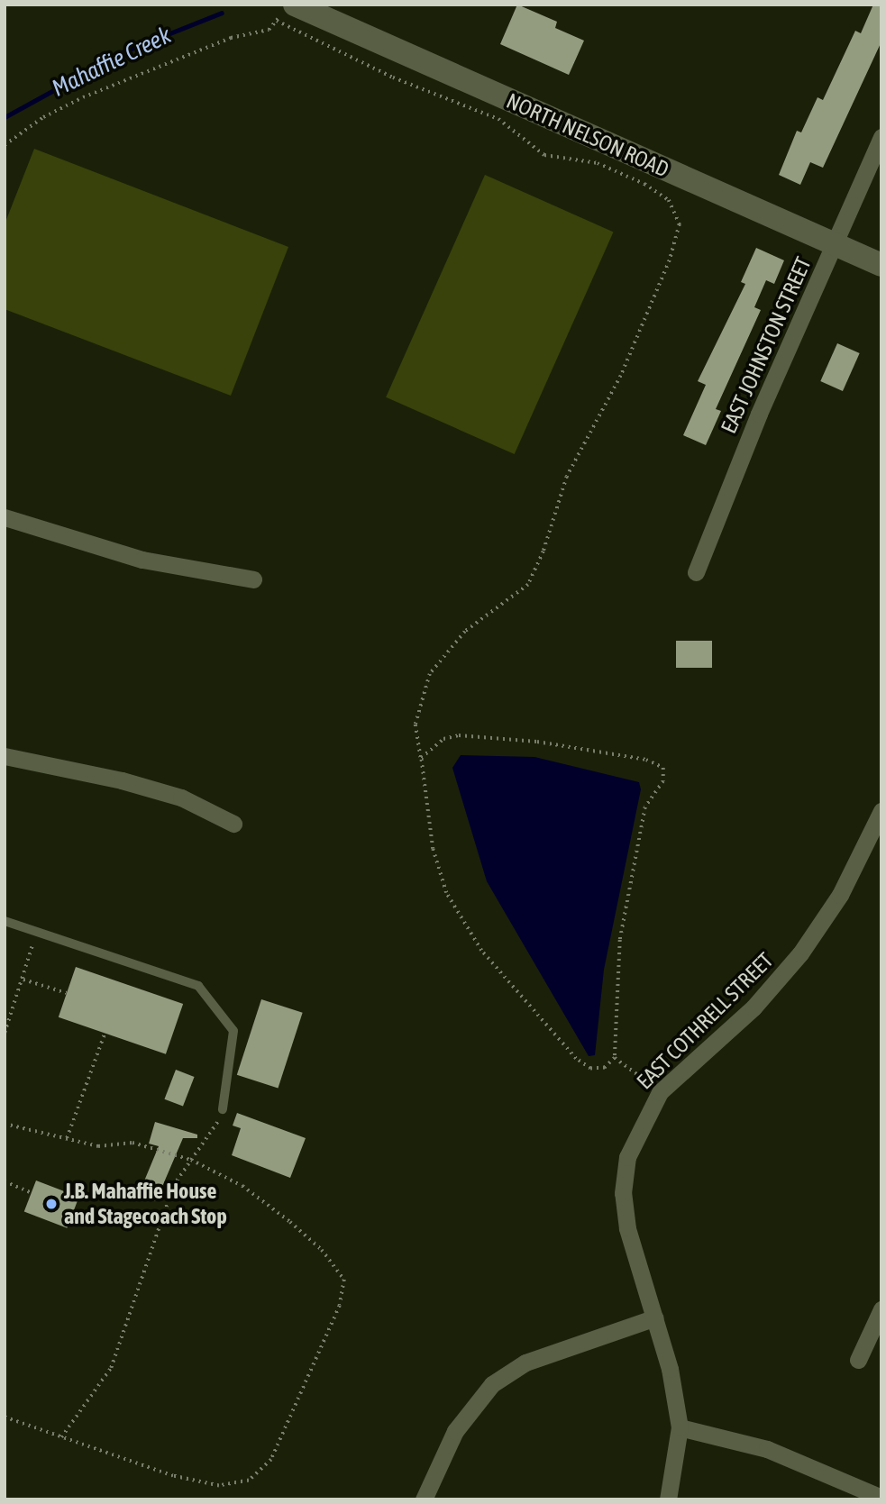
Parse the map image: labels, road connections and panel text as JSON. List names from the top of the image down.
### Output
{
  "streets": {
    "street": ["NORTH NELSON ROAD", "EAST JOHNSTON STREET", "EAST COTHRELL STREET"]
  },
  "crossings": [
    ["NORTH NELSON ROAD", "EAST JOHNSTON STREET"]
  ],
  "water": ["Mahaffie Creek"],
  "places": ["J.B. Mahaffie House and Stagecoach Stop"]
}
